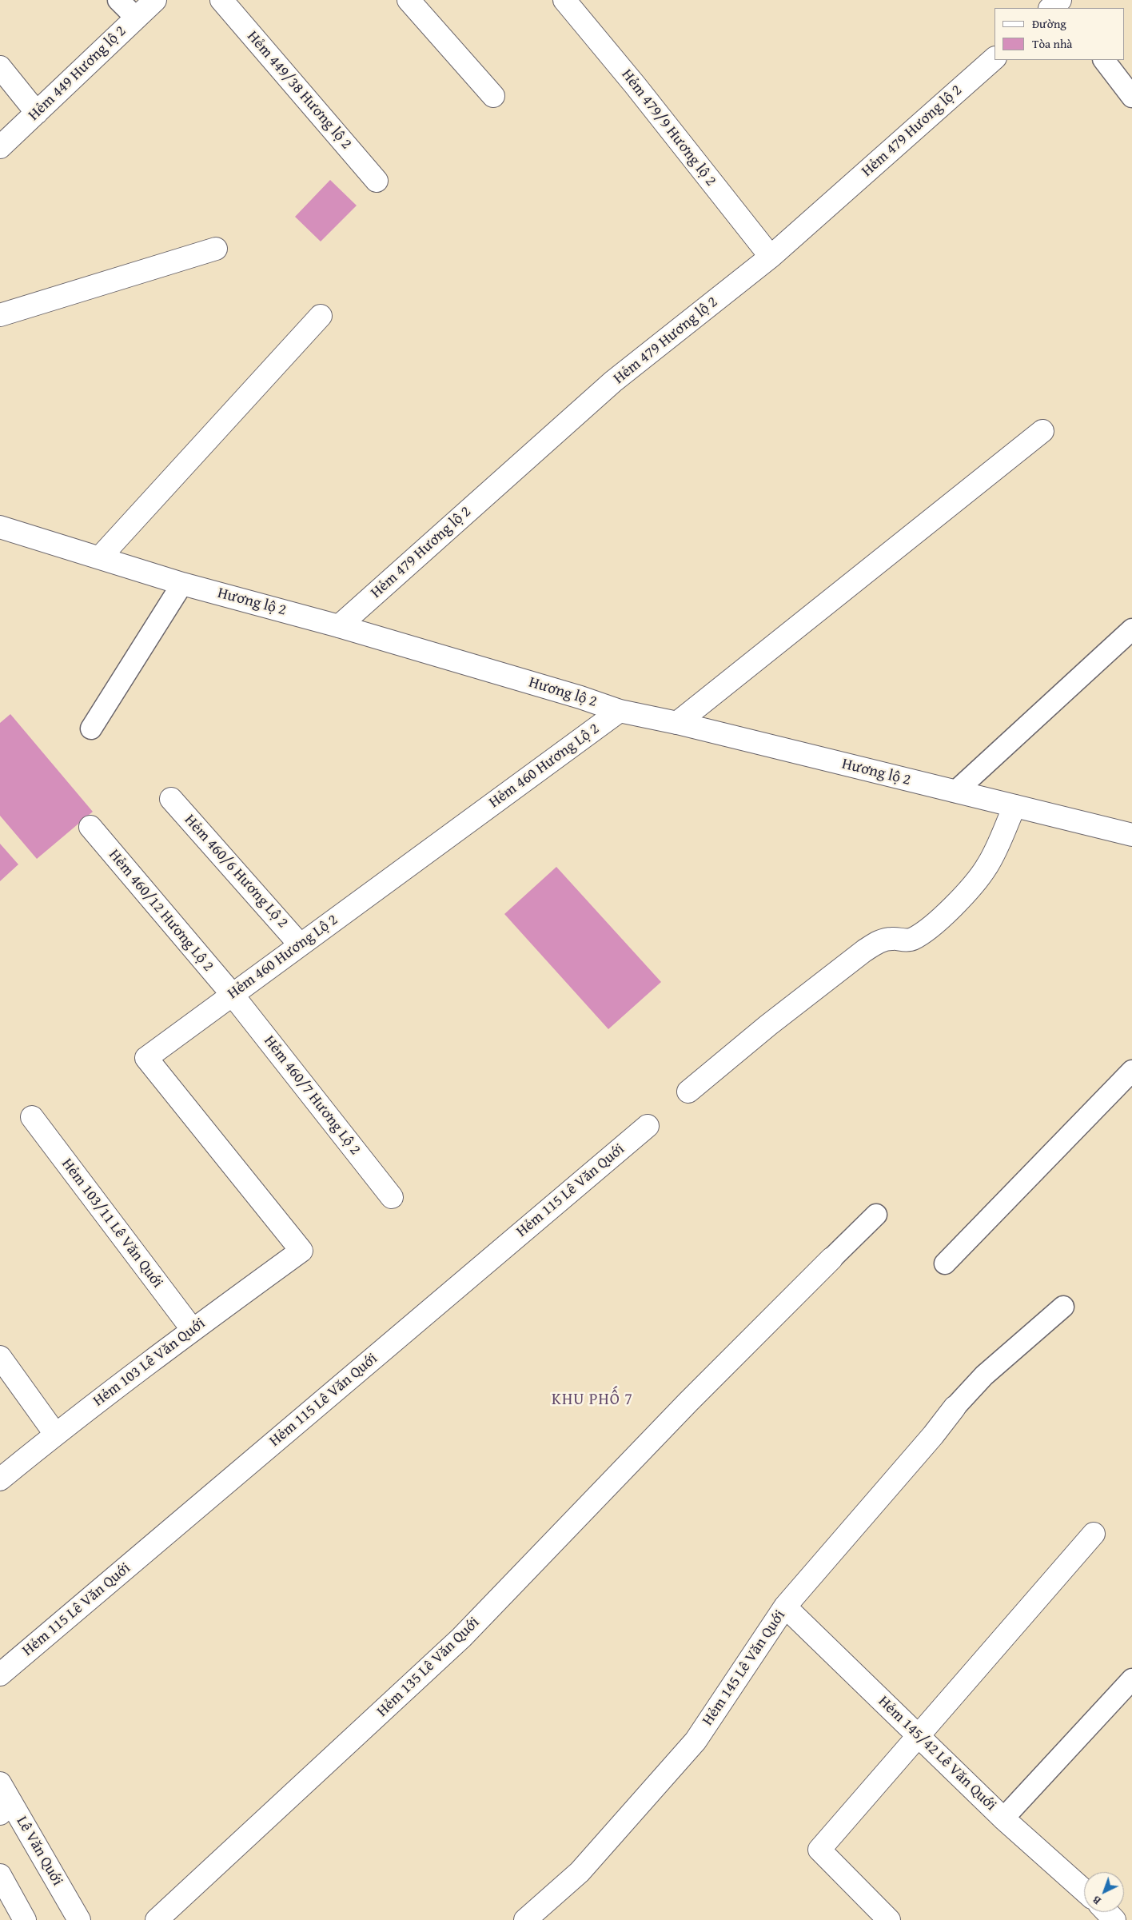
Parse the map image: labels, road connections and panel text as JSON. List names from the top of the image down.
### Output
{
  "streets": {
    "street": [
      "Hẻm 449 Hương lộ 2",
      "Hẻm 449/38 Hương lộ 2",
      "Hẻm 479/9 Hương lộ 2",
      "Hẻm 479 Hương lộ 2",
      "Hương lộ 2",
      "Hẻm 460 Hương Lộ 2",
      "Hẻm 460/6 Hương Lộ 2",
      "Hẻm 460/12 Hương Lộ 2",
      "Hẻm 460/7 Hương Lộ 2",
      "Hẻm 115 Lê Văn Quới",
      "Hẻm 103/11 Lê Văn Quới",
      "Hẻm 103 Lê Văn Quới",
      "Hẻm 135 Lê Văn Quới",
      "Hẻm 145 Lê Văn Quới",
      "Hẻm 145/42 Lê Văn Quới",
      "Lê Văn Quới"
    ]
  },
  "crossings": [
    ["Hẻm 479/9 Hương lộ 2", "Hẻm 479 Hương lộ 2"],
    ["Hẻm 479 Hương lộ 2", "Hương lộ 2"],
    ["Hương lộ 2", "Hẻm 460 Hương Lộ 2"],
    ["Hẻm 460 Hương Lộ 2", "Hẻm 460/6 Hương Lộ 2"],
    ["Hẻm 460 Hương Lộ 2", "Hẻm 460/12 Hương Lộ 2"],
    ["Hẻm 460 Hương Lộ 2", "Hẻm 460/7 Hương Lộ 2"],
    ["Hẻm 460 Hương Lộ 2", "Hẻm 103 Lê Văn Quới"],
    ["Hẻm 460/12 Hương Lộ 2", "Hẻm 460/7 Hương Lộ 2"],
    ["Hẻm 103/11 Lê Văn Quới", "Hẻm 103 Lê Văn Quới"],
    ["Hẻm 145 Lê Văn Quới", "Hẻm 145/42 Lê Văn Quới"]
  ],
  "districts": ["KHU PHỐ 7"],
  "legend": ["Đường", "Tòa nhà"],
  "north": "bottom left"
}
